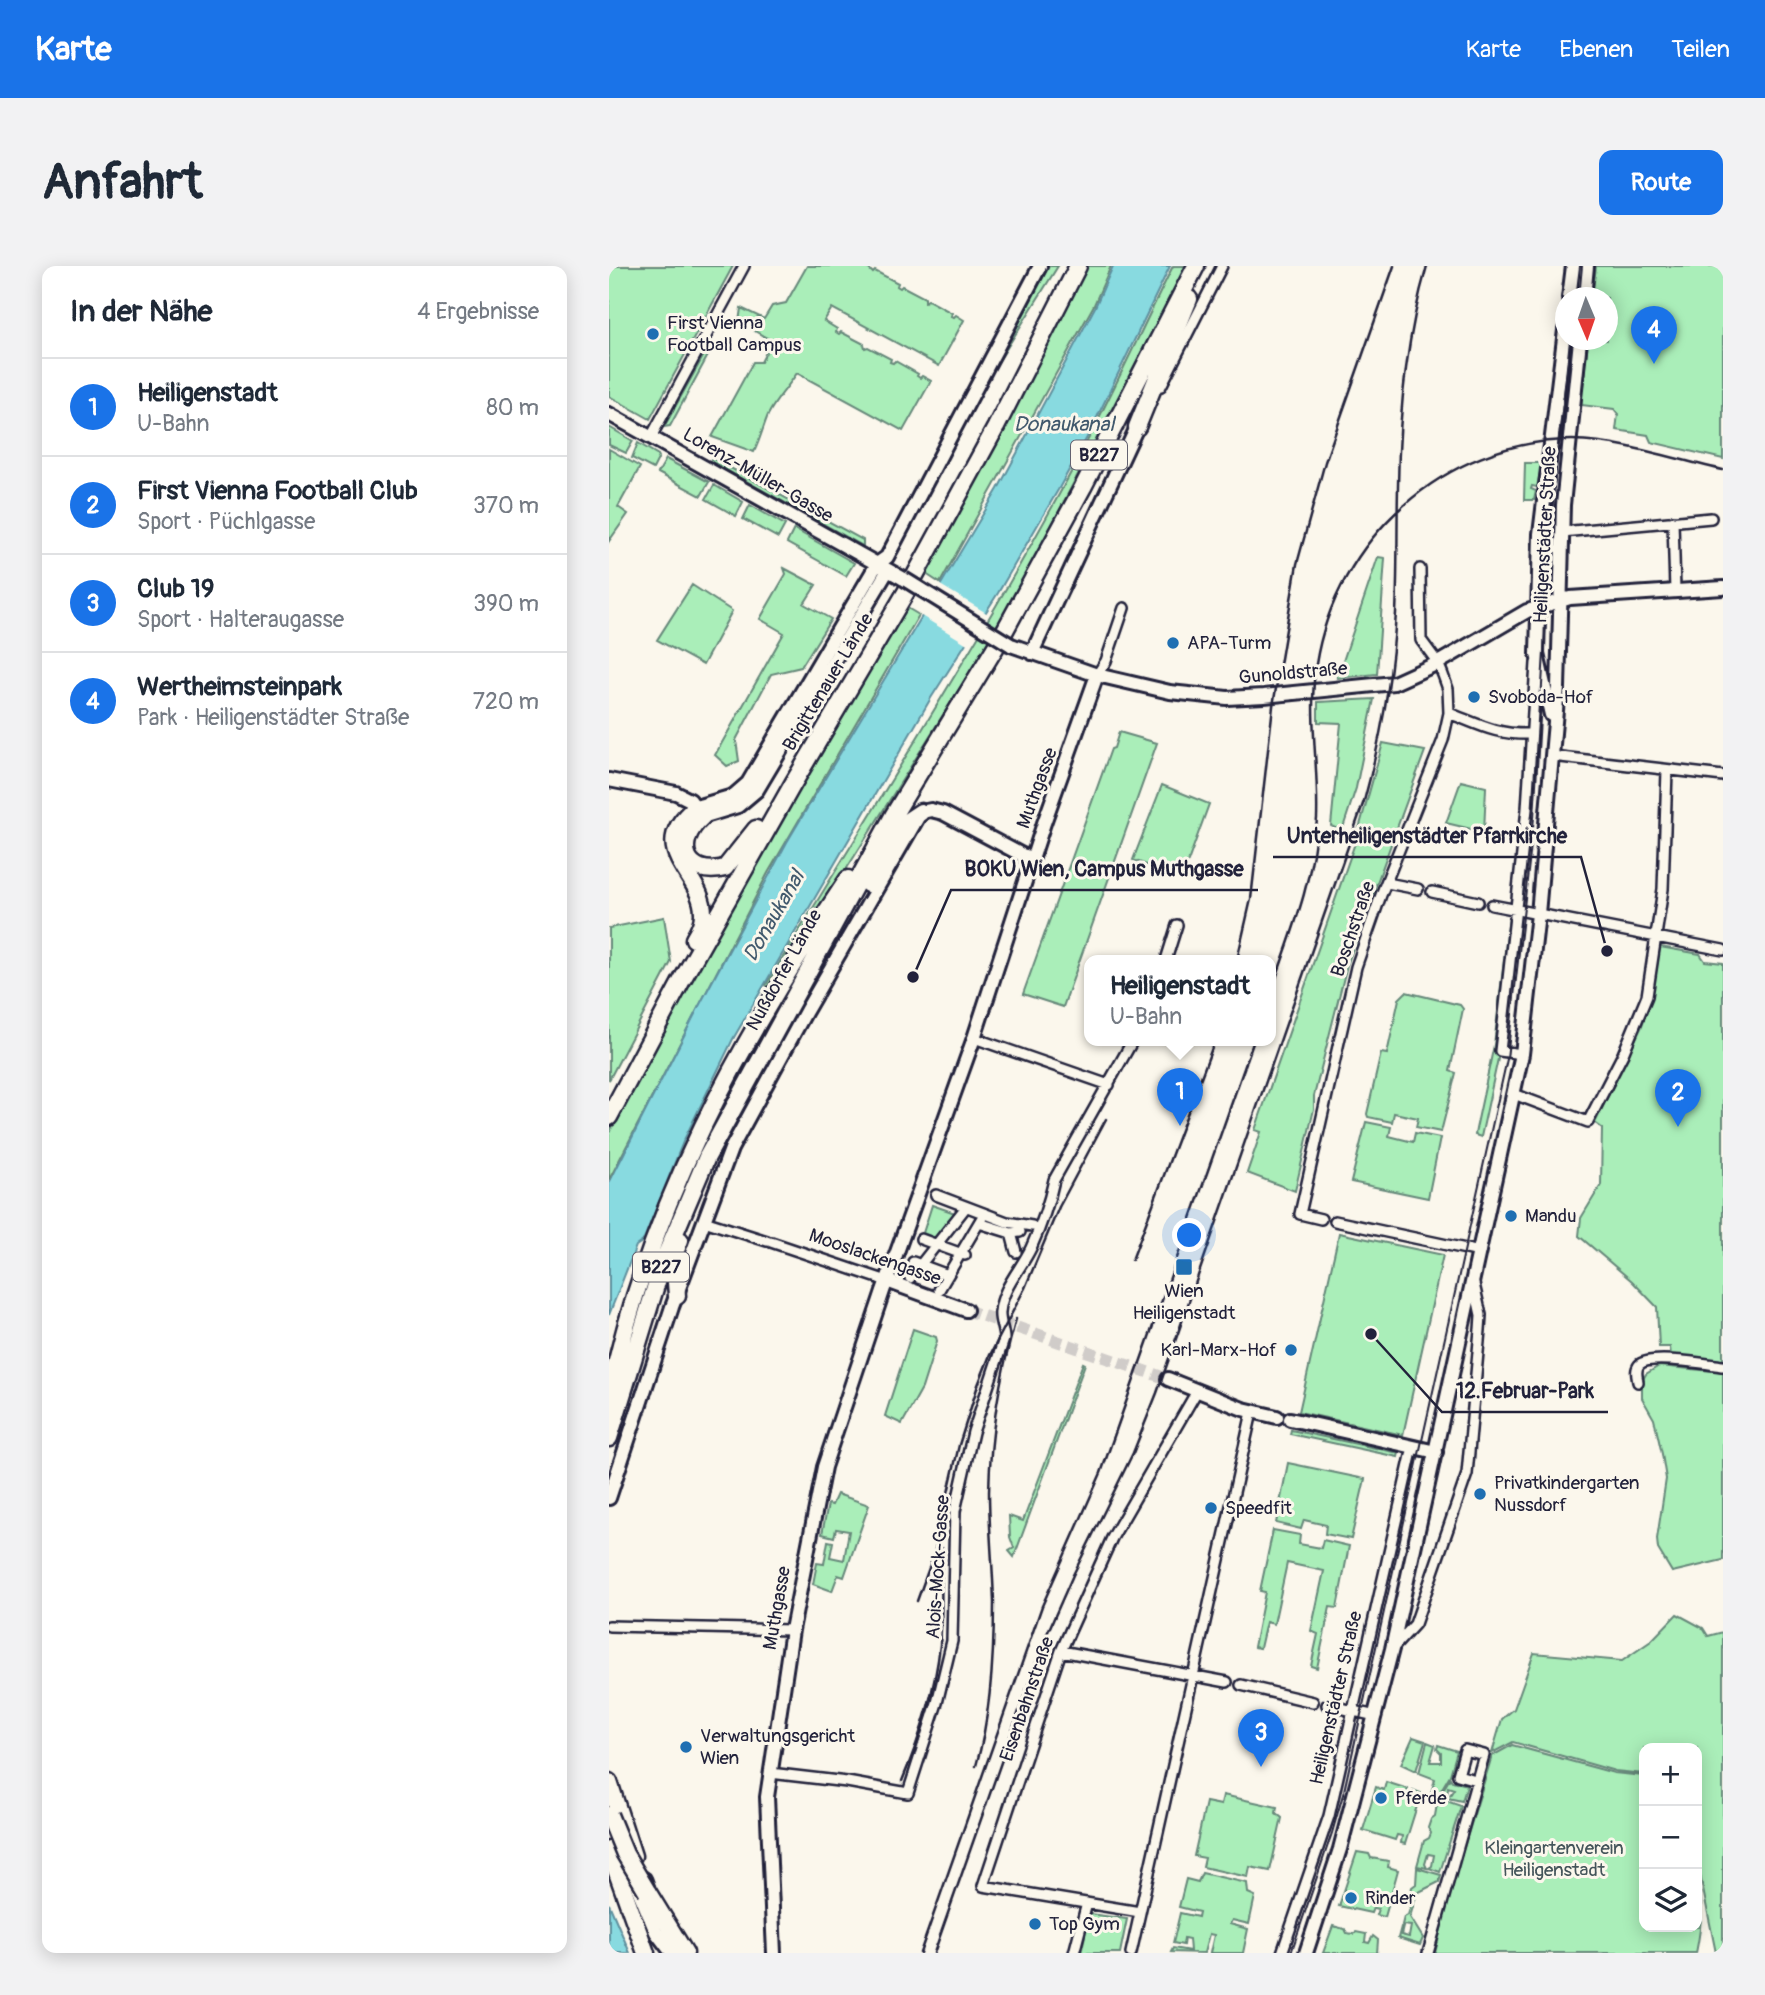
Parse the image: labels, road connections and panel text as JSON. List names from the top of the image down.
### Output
{
  "streets": {
    "highway": ["B227", "Brigittenauer Lände", "Nußdorfer Lände"],
    "main road": [
      "Lorenz-Müller-Gasse",
      "Heiligenstädter Straße",
      "Gunoldstraße",
      "Muthgasse",
      "Mooslackengasse"
    ],
    "street": ["Boschstraße", "Alois-Mock-Gasse", "Eisenbahnstraße"]
  },
  "crossings": [
    ["B227", "Gunoldstraße"],
    ["B227", "Nußdorfer Lände"],
    ["Lorenz-Müller-Gasse", "Gunoldstraße"],
    ["Lorenz-Müller-Gasse", "Brigittenauer Lände"],
    ["Heiligenstädter Straße", "Gunoldstraße"],
    ["Gunoldstraße", "Muthgasse"],
    ["Gunoldstraße", "Boschstraße"],
    ["Gunoldstraße", "Nußdorfer Lände"],
    ["Muthgasse", "Mooslackengasse"],
    ["Muthgasse", "Alois-Mock-Gasse"],
    ["Nußdorfer Lände", "Mooslackengasse"]
  ],
  "water": ["Donaukanal"],
  "parks": ["Kleingartenverein Heiligenstadt"],
  "places": {
    "other": [
      "First Vienna Football Campus",
      "APA-Turm",
      "Svoboda-Hof",
      "Unterheiligenstädter Pfarrkirche",
      "BOKU Wien, Campus Muthgasse",
      "Mandu",
      "12.Februar-Park",
      "Karl-Marx-Hof",
      "Privatkindergarten Nussdorf",
      "Speedfit",
      "Verwaltungsgericht Wien",
      "Pferde",
      "Rinder",
      "Top Gym"
    ],
    "transit": ["Wien Heiligenstadt"]
  },
  "north": "bottom",
  "page": {
    "header": "Karte",
    "nav": ["Karte", "Ebenen", "Teilen"],
    "buttons": "Route",
    "title": "Anfahrt",
    "heading": ["In der Nähe", "4 Ergebnisse"],
    "pins": [
      "4",
      "1",
      "2",
      "3"
    ],
    "list": [
      {
        "mark": "1",
        "name": "Heiligenstadt",
        "note": "U-Bahn",
        "value": "80 m"
      },
      {
        "mark": "2",
        "name": "First Vienna Football Club",
        "note": "Sport · Püchlgasse",
        "value": "370 m"
      },
      {
        "mark": "3",
        "name": "Club 19",
        "note": "Sport · Halteraugasse",
        "value": "390 m"
      },
      {
        "mark": "4",
        "name": "Wertheimsteinpark",
        "note": "Park · Heiligenstädter Straße",
        "value": "720 m"
      }
    ],
    "popup": ["Heiligenstadt", "U-Bahn"],
    "map_buttons": ["+", "−"]
  }
}
